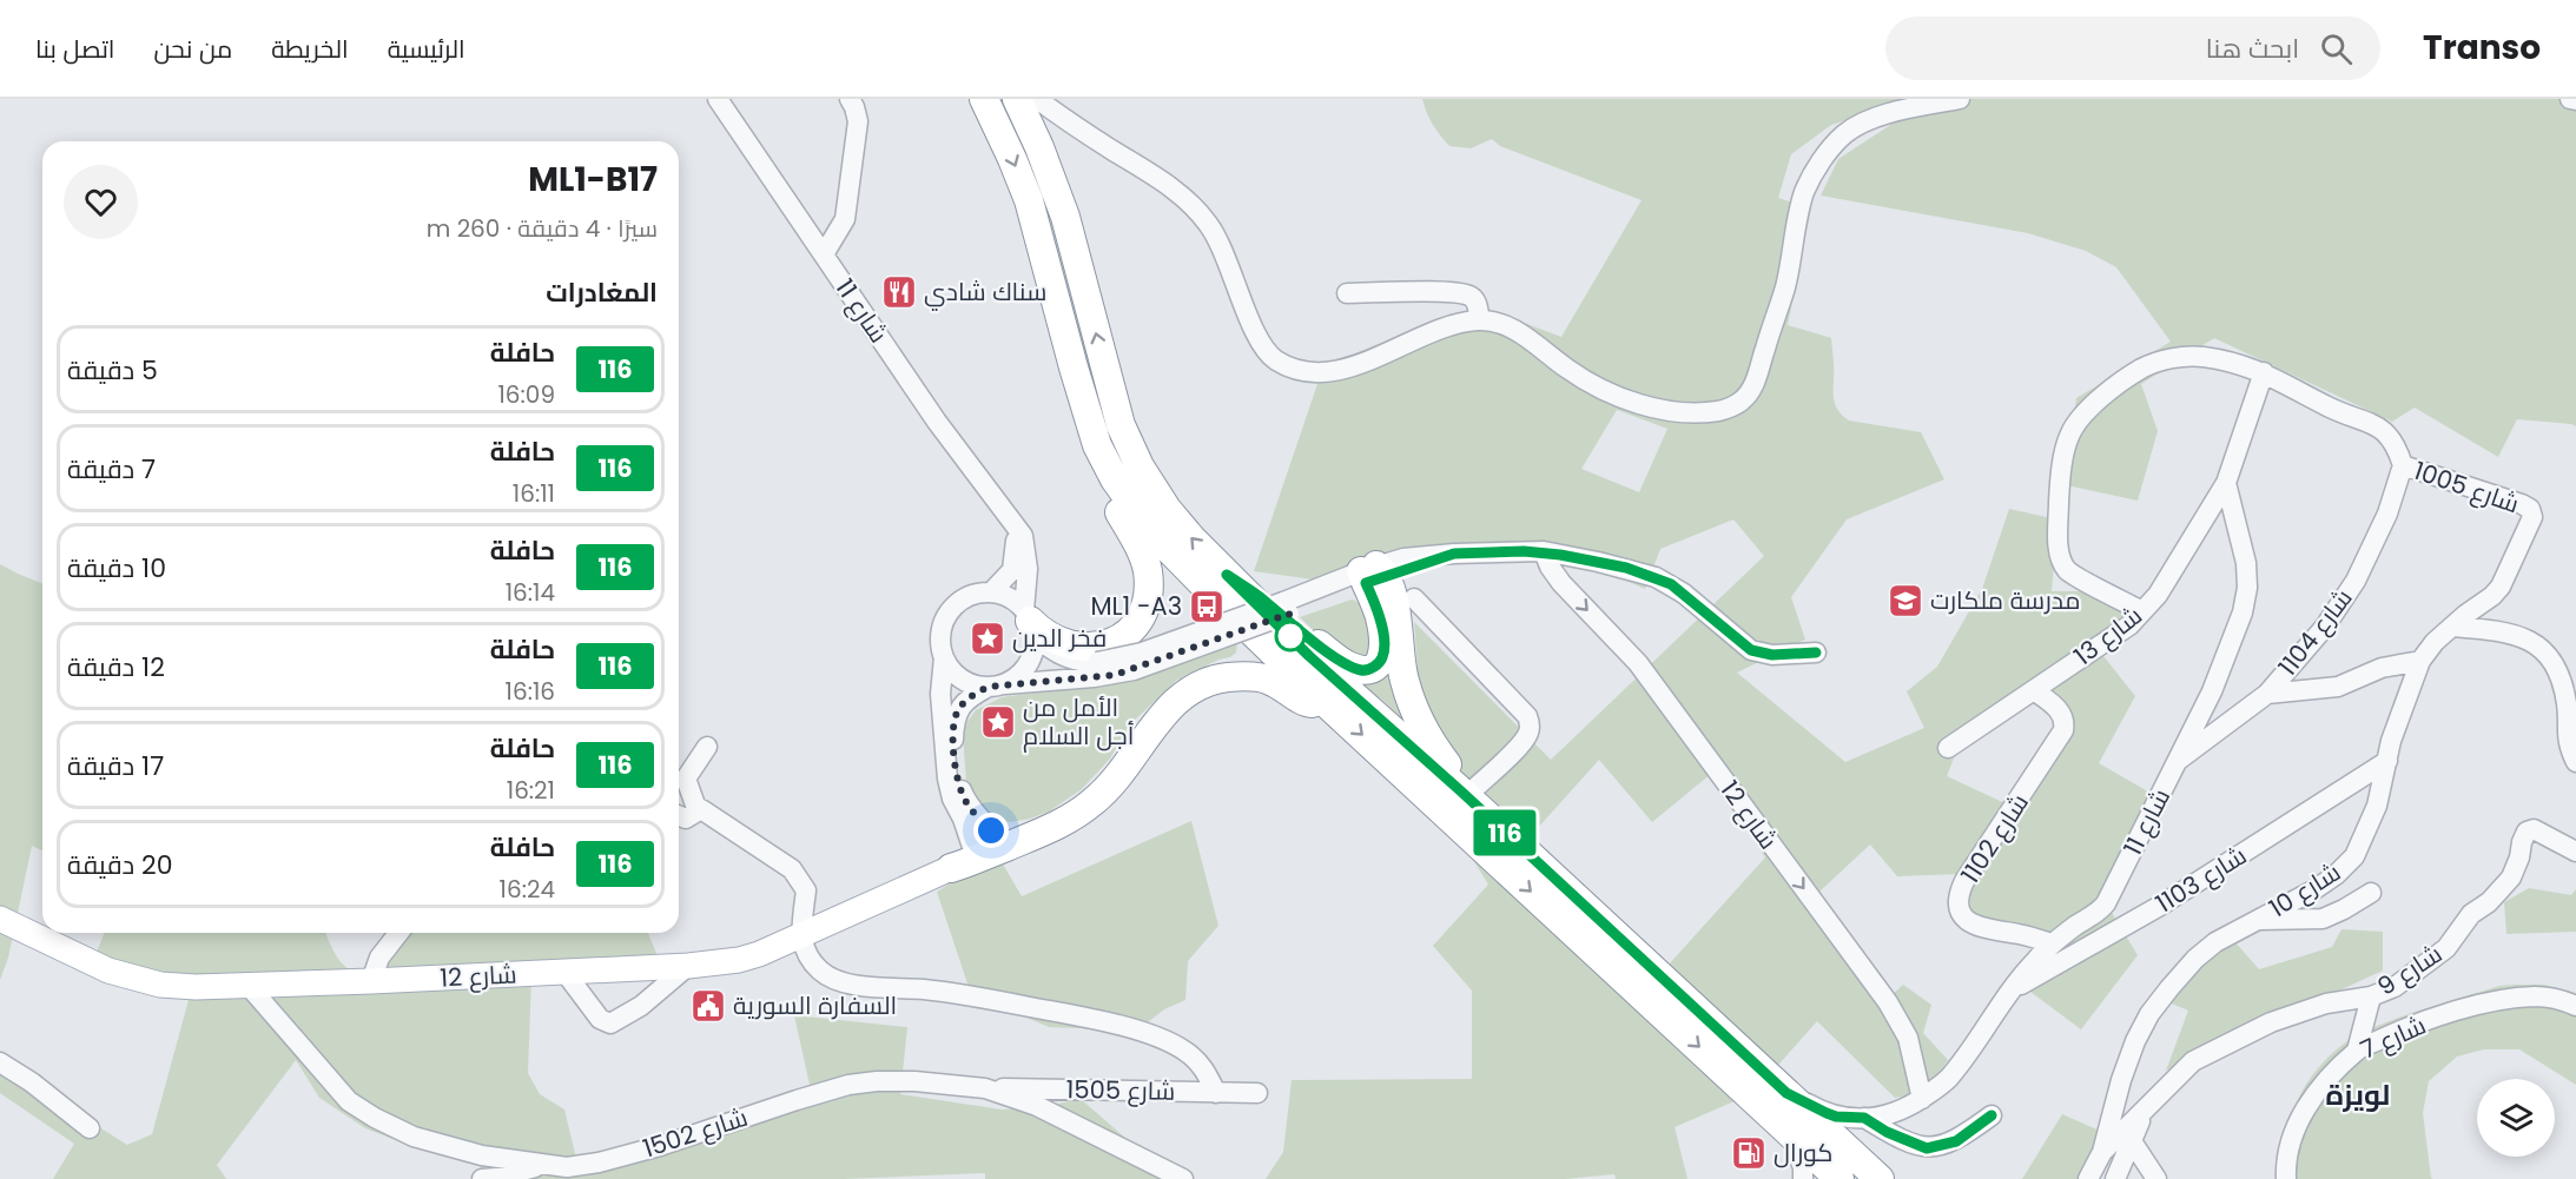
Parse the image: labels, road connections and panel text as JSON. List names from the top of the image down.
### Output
{
  "streets": {
    "main road": ["شارع 12"],
    "street": [
      "شارع 11",
      "شارع 1005",
      "شارع 1104",
      "شارع 13",
      "شارع 1102",
      "شارع 1103",
      "شارع 10",
      "شارع 9",
      "شارع 7",
      "شارع 1505",
      "شارع 1502"
    ]
  },
  "crossings": [
    ["شارع 11", "شارع 1104"],
    ["شارع 11", "شارع 13"],
    ["شارع 11", "شارع 12"],
    ["شارع 11", "شارع 1102"],
    ["شارع 11", "شارع 1103"],
    ["شارع 1005", "شارع 1104"],
    ["شارع 1005", "شارع 10"],
    ["شارع 13", "شارع 1102"],
    ["شارع 12", "شارع 1502"],
    ["شارع 1103", "شارع 10"],
    ["شارع 10", "شارع 9"],
    ["شارع 1505", "شارع 1502"]
  ],
  "one_way": ["شارع 12"],
  "districts": ["لويزة"],
  "places": {
    "restaurant": ["سناك شادي"],
    "school or university": ["مدرسة ملكارت"],
    "bus stop": ["ML1 -A3"],
    "place": ["فخر الدين", "الأمل من أجل السلام"],
    "public building": ["السفارة السورية"],
    "fuel station": ["كورال"]
  },
  "lines": ["bus line 116"],
  "page": {
    "header": "Transo",
    "search": "ابحث هنا",
    "nav": [
      "الرئيسية",
      "الخريطة",
      "من نحن",
      "اتصل بنا"
    ],
    "on_map": "116",
    "heading": [
      ["ML1-B17", "سيرًا · 4 دقيقة · 260 m"],
      "المغادرات"
    ],
    "list": [
      {
        "mark": "116",
        "name": "حافلة",
        "note": "16:09",
        "value": "5 دقيقة"
      },
      {
        "mark": "116",
        "name": "حافلة",
        "note": "16:11",
        "value": "7 دقيقة"
      },
      {
        "mark": "116",
        "name": "حافلة",
        "note": "16:14",
        "value": "10 دقيقة"
      },
      {
        "mark": "116",
        "name": "حافلة",
        "note": "16:16",
        "value": "12 دقيقة"
      },
      {
        "mark": "116",
        "name": "حافلة",
        "note": "16:21",
        "value": "17 دقيقة"
      },
      {
        "mark": "116",
        "name": "حافلة",
        "note": "16:24",
        "value": "20 دقيقة"
      }
    ]
  }
}
